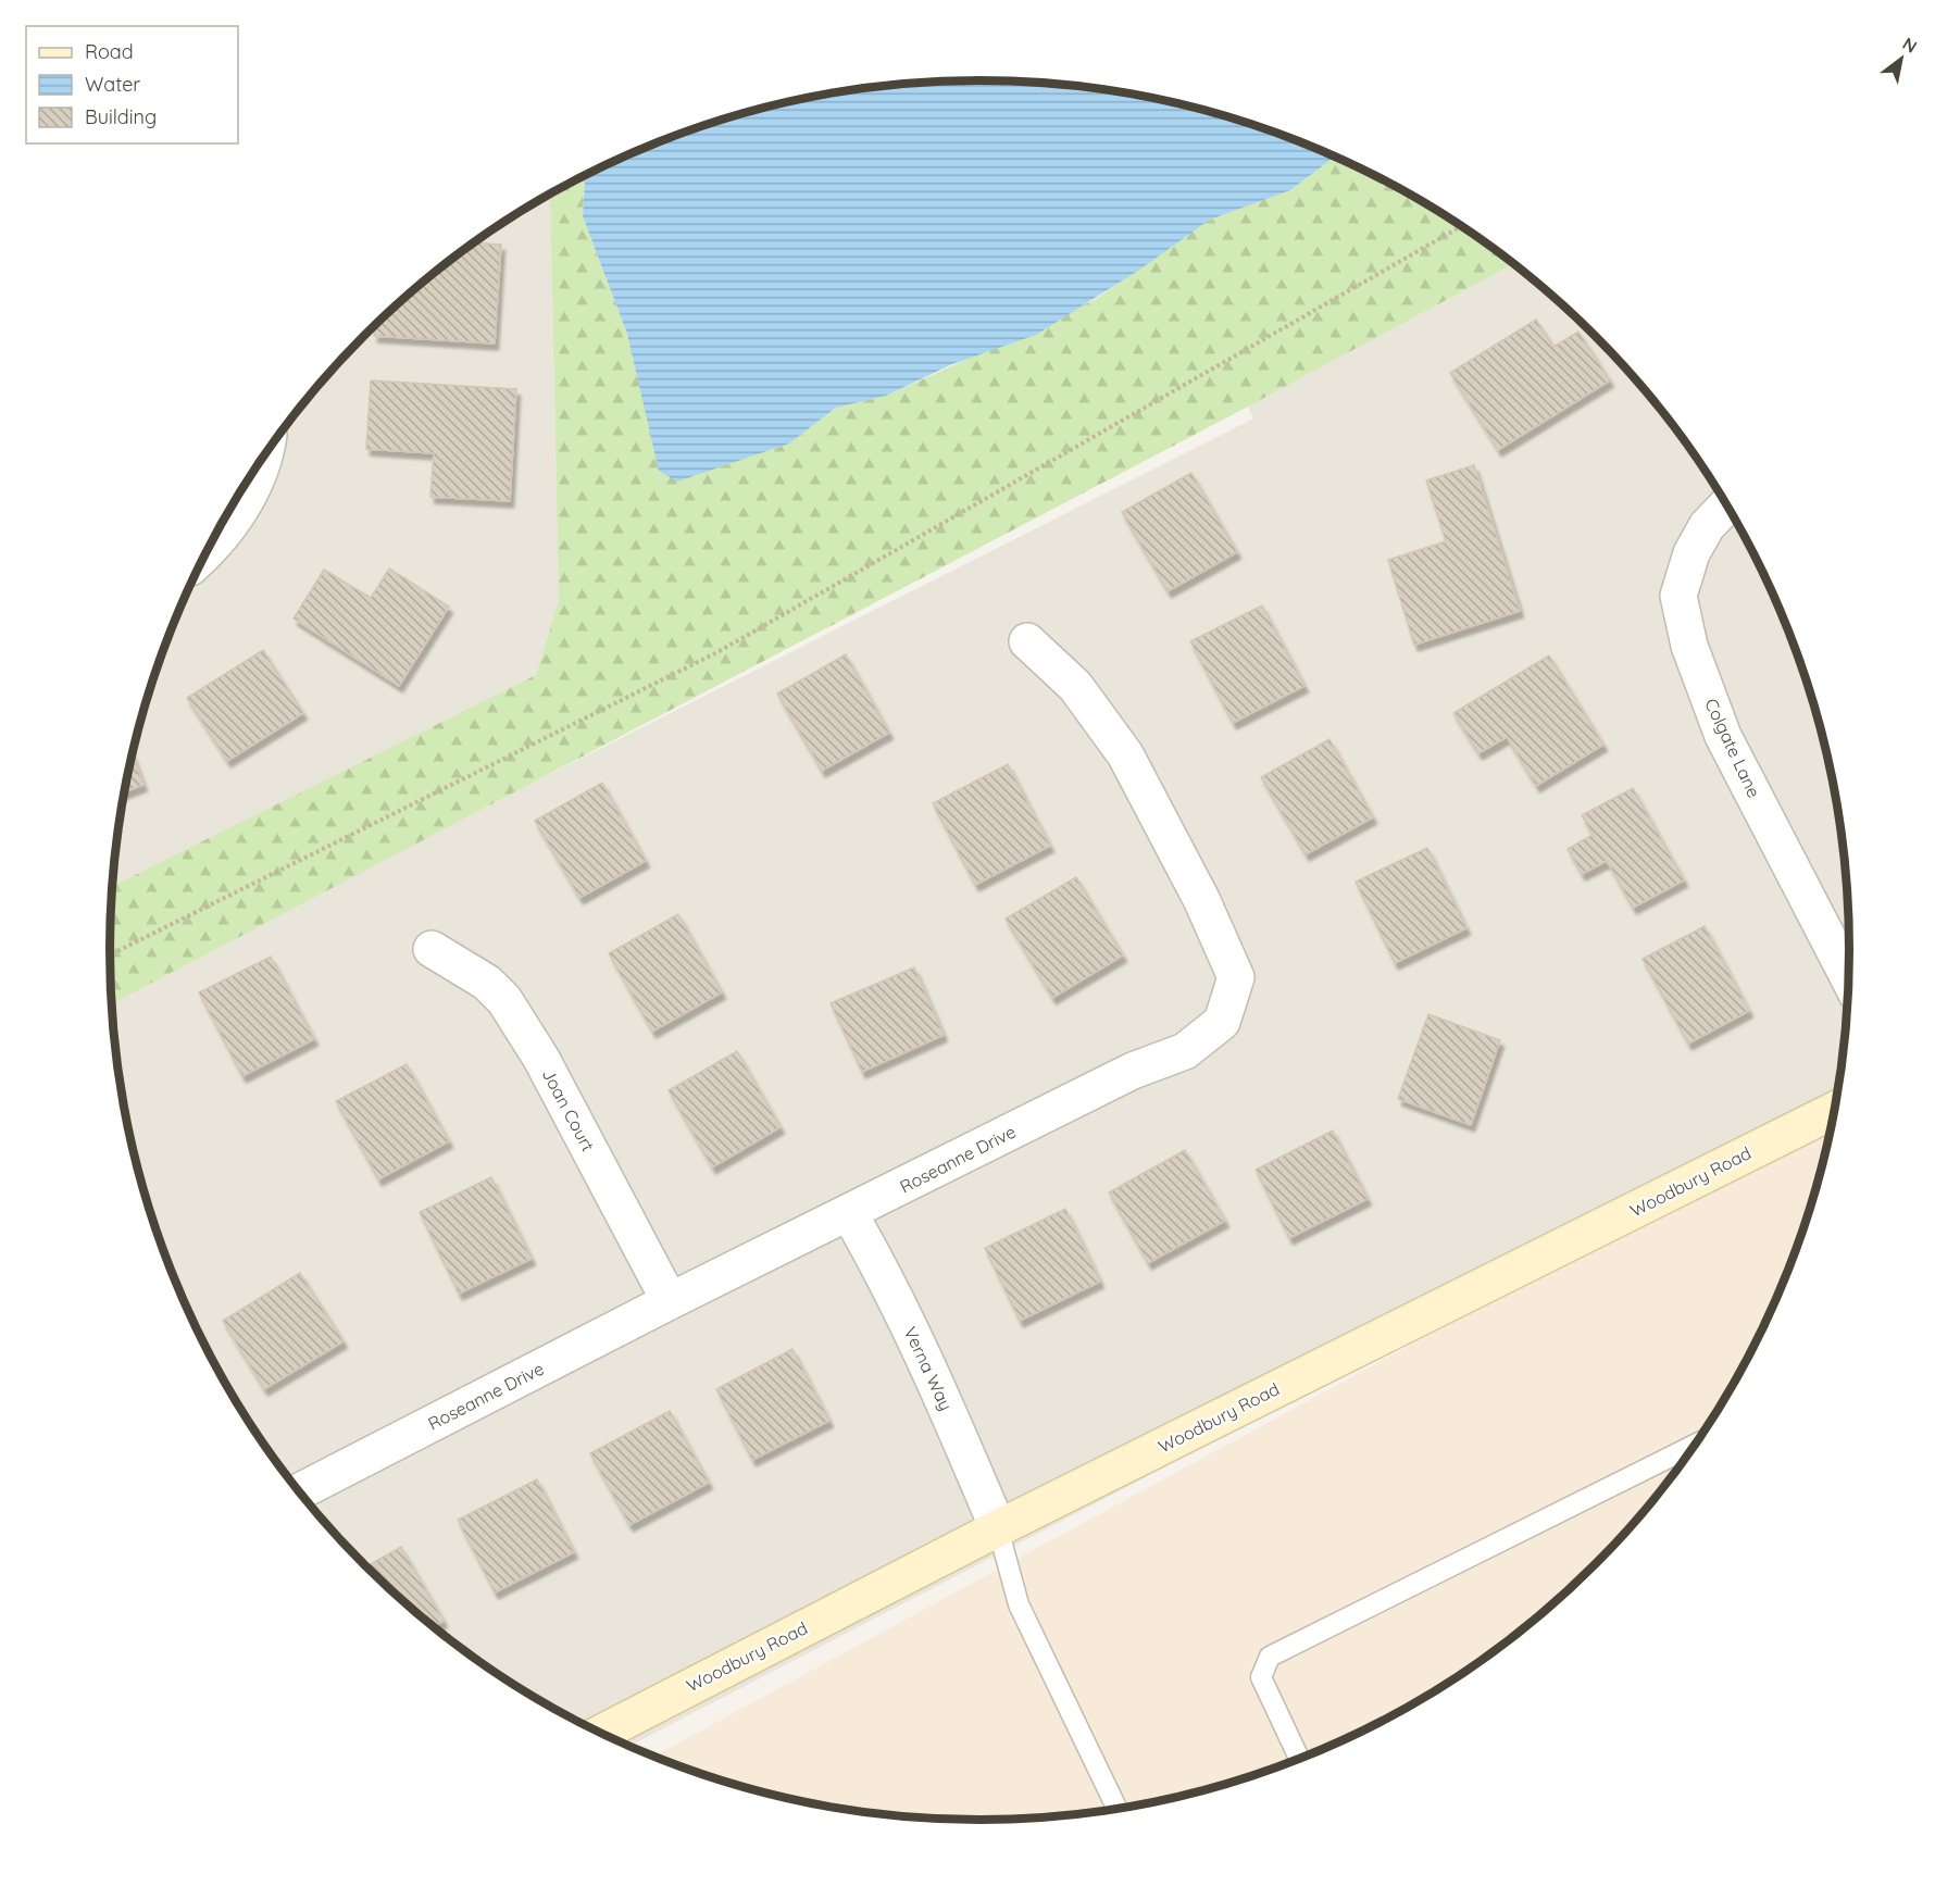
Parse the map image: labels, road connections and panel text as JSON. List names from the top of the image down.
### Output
{
  "streets": {
    "main road": ["Woodbury Road"],
    "street": [
      "Colgate Lane",
      "Joan Court",
      "Roseanne Drive",
      "Verna Way"
    ]
  },
  "crossings": [
    ["Joan Court", "Roseanne Drive"],
    ["Roseanne Drive", "Verna Way"],
    ["Woodbury Road", "Verna Way"]
  ],
  "legend": ["Road", "Water", "Building"],
  "north": "top right"
}
